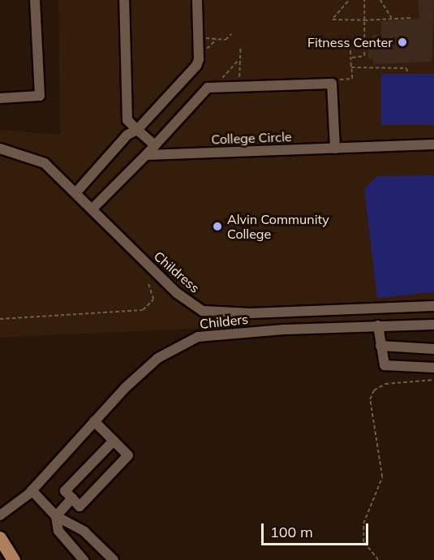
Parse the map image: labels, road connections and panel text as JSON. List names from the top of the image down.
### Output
{
  "streets": {
    "street": ["College Circle", "Childress", "Childers"]
  },
  "places": ["Fitness Center", "Alvin Community College"],
  "scale_bar": "100 m"
}
